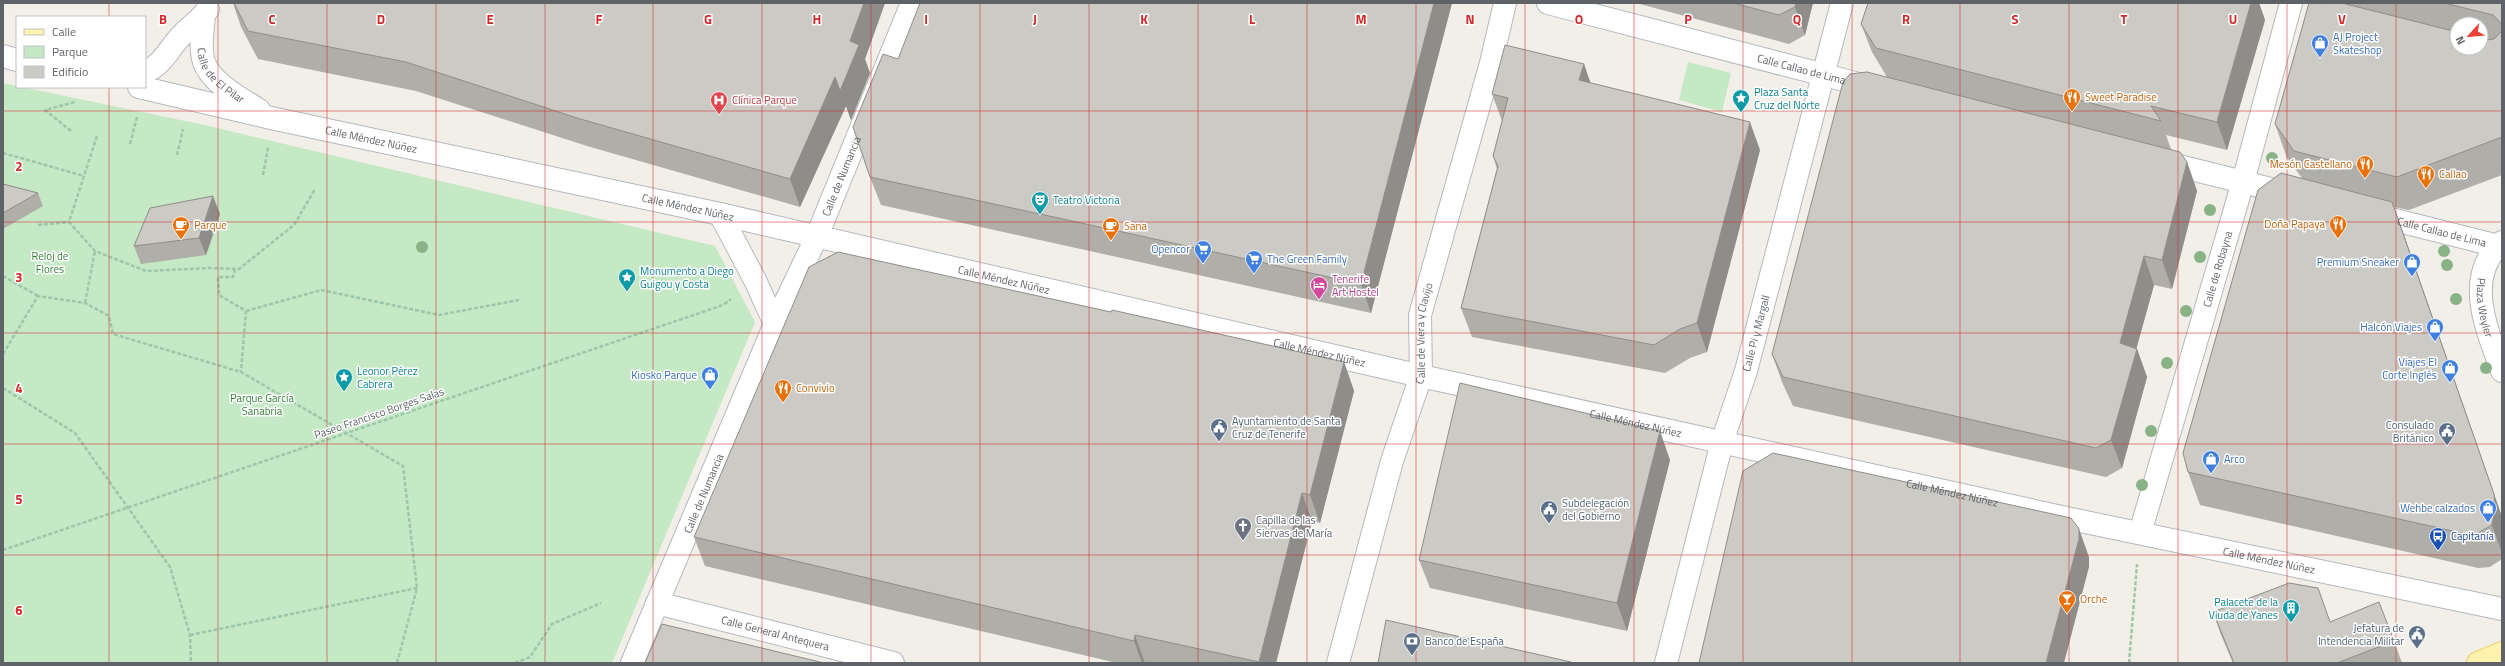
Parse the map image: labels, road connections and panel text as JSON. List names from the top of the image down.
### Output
{
  "streets": {
    "street": [
      "Calle Callao de Lima",
      "Calle de El Pilar",
      "Calle Méndez Núñez",
      "Calle de Numancia",
      "Calle de Robayna",
      "Plaza Weyler",
      "Calle Pi y Margall",
      "Calle de Viera y Clavijo",
      "Calle General Antequera"
    ],
    "path": ["Paseo Francisco Borges Salas"]
  },
  "crossings": [
    ["Calle Callao de Lima", "Plaza Weyler"],
    ["Calle Callao de Lima", "Calle Pi y Margall"],
    ["Calle de El Pilar", "Calle Méndez Núñez"],
    ["Calle Méndez Núñez", "Calle de Numancia"],
    ["Calle Méndez Núñez", "Calle de Robayna"],
    ["Calle Méndez Núñez", "Calle Pi y Margall"],
    ["Calle Méndez Núñez", "Calle de Viera y Clavijo"],
    ["Calle de Numancia", "Calle General Antequera"]
  ],
  "parks": ["Reloj de Flores", "Parque García Sanabria"],
  "places": {
    "shop": [
      "AJ Project Skateshop",
      "Premium Sneaker",
      "Halcón Viajes",
      "Viajes El Corte Inglés",
      "Kiosko Parque",
      "Arco",
      "Wehbe calzados"
    ],
    "restaurant": [
      "Sweet Paradise",
      "Mesón Castellano",
      "Callao",
      "Doña Papaya",
      "Convivio"
    ],
    "place": ["Plaza Santa Cruz del Norte", "Monumento a Diego Guigou y Costa", "Leonor Pérez Cabrera"],
    "hospital": ["Clínica Parque"],
    "theatre": ["Teatro Victoria"],
    "cafe": ["Parque", "Sana"],
    "supermarket": ["Opencor", "The Green Family"],
    "hotel": ["Tenerife Art Hostel"],
    "public building": [
      "Ayuntamiento de Santa Cruz de Tenerife",
      "Consulado Británico",
      "Subdelegación del Gobierno",
      "Jefatura de Intendencia Militar"
    ],
    "church": ["Capilla de las Siervas de María"],
    "bus stop": ["Capitanía"],
    "bar": ["Orche"],
    "building": ["Palacete de la Viuda de Yanes"],
    "bank": ["Banco de España"]
  },
  "legend": ["Calle", "Parque", "Edificio"],
  "north": "bottom left",
  "grid": {
    "columns": [
      "B",
      "C",
      "D",
      "E",
      "F",
      "G",
      "H",
      "I",
      "J",
      "K",
      "L",
      "M",
      "N",
      "O",
      "P",
      "Q",
      "R",
      "S",
      "T",
      "U",
      "V"
    ],
    "rows": [
      "2",
      "3",
      "4",
      "5",
      "6"
    ]
  }
}
